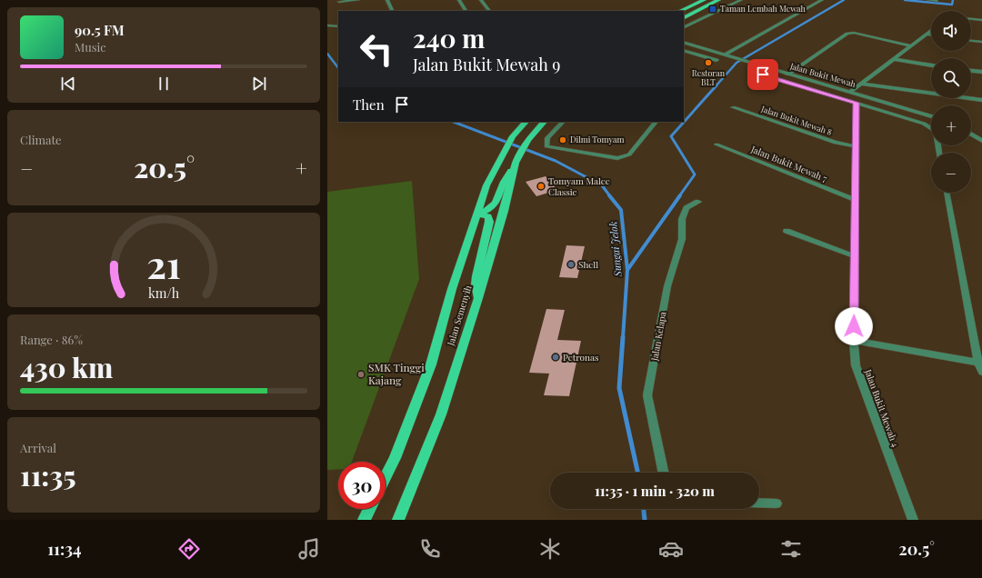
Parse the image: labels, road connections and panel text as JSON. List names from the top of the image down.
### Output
{
  "streets": {
    "main road": ["Jalan Semenyih"],
    "street": [
      "Jalan Bukit Mewah",
      "Jalan Bukit Mewah 8",
      "Jalan Bukit Mewah 7",
      "Jalan Kelapa",
      "Jalan Bukit Mewah 4"
    ]
  },
  "crossings": [
    ["Jalan Bukit Mewah 8", "Jalan Bukit Mewah 4"],
    ["Jalan Bukit Mewah 7", "Jalan Bukit Mewah 4"]
  ],
  "water": ["Sungai Jelok"],
  "places": {
    "transit": ["Taman Lembah Mewah"],
    "other": [
      "Restoran BLT",
      "Dilmi Tomyam",
      "Tomyam Malee Classic",
      "Shell",
      "Petronas",
      "SMK Tinggi Kajang"
    ]
  },
  "page": {
    "map_buttons": ["+", "−"],
    "turn": ["240 m", "Jalan Bukit Mewah 9"],
    "song": ["90.5 FM", "Music"],
    "then": "Then",
    "tile": [
      "Climate",
      ["Range · 86%", "430 km"],
      ["Arrival", "11:35"]
    ],
    "heat": ["−", "20.5°", "+"],
    "limit": "30",
    "trip": "11:35 · 1 min · 320 m",
    "tabs": ["11:34", "20.5°"],
    "gauge": ["21", "km/h"]
  }
}
